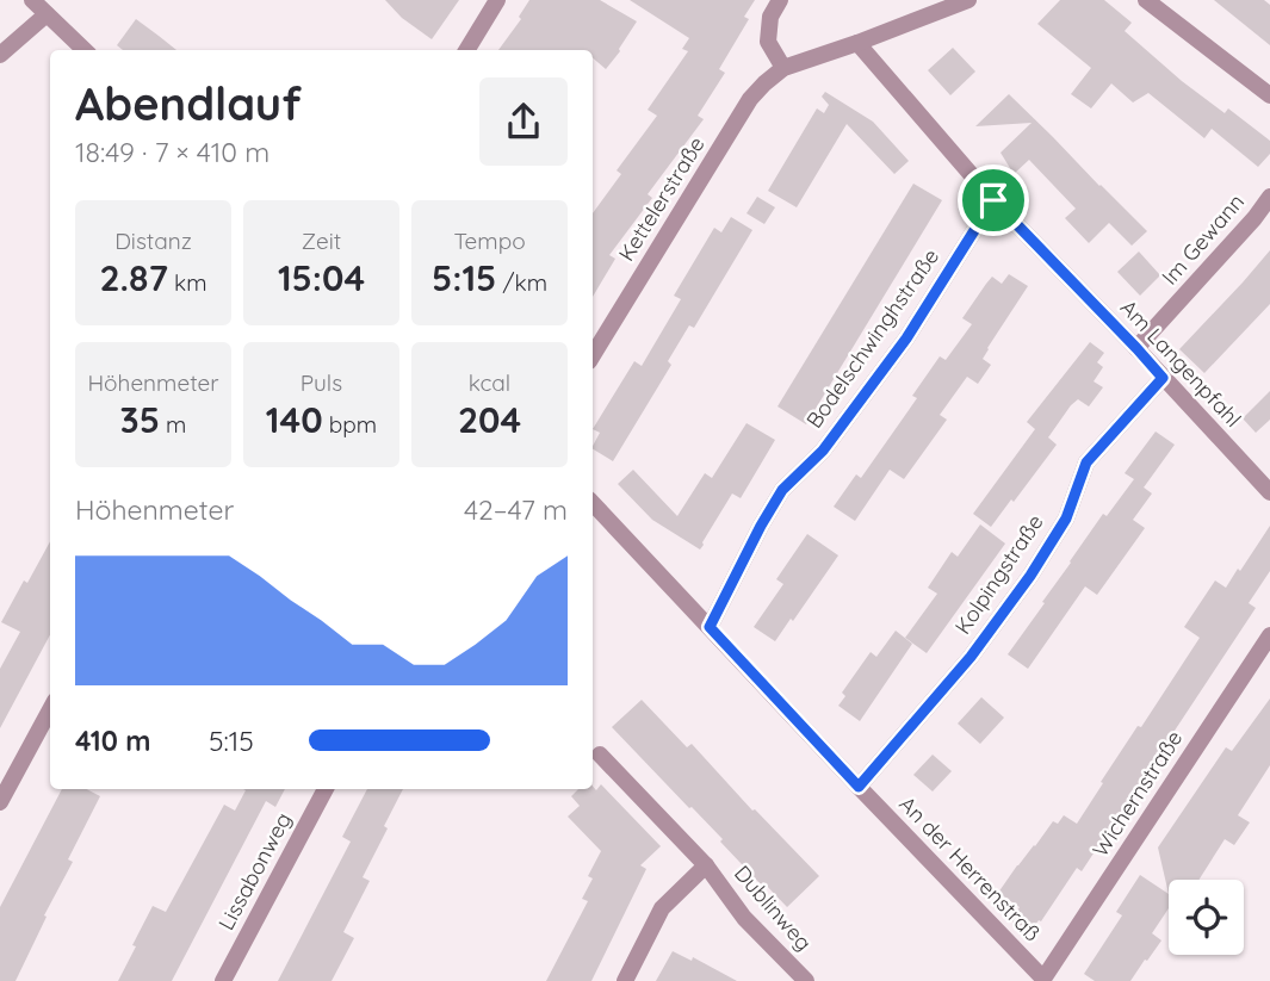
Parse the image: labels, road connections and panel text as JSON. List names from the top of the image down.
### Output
{
  "streets": {
    "street": [
      "Kettelerstraße",
      "Im Gewann",
      "Bodelschwinghstraße",
      "Am Langenpfahl",
      "Kolpingstraße",
      "Wichernstraße",
      "An der Herrenstraß",
      "Lissabonweg",
      "Dublinweg"
    ]
  },
  "crossings": [
    ["Kettelerstraße", "Am Langenpfahl"],
    ["Im Gewann", "Am Langenpfahl"],
    ["Bodelschwinghstraße", "Am Langenpfahl"],
    ["Bodelschwinghstraße", "An der Herrenstraß"],
    ["Am Langenpfahl", "Kolpingstraße"],
    ["Kolpingstraße", "An der Herrenstraß"],
    ["Wichernstraße", "An der Herrenstraß"]
  ],
  "page": {
    "heading": ["Abendlauf", "18:49 · 7 × 410 m"],
    "stats": [
      ["Distanz", "2.87 km"],
      ["Zeit", "15:04"],
      ["Tempo", "5:15 /km"],
      ["Höhenmeter", "35 m"],
      ["Puls", "140 bpm"],
      ["kcal", "204"]
    ],
    "chart": ["Höhenmeter", "42–47 m"],
    "list": [
      {
        "name": "410 m",
        "note": "5:15"
      }
    ]
  }
}
